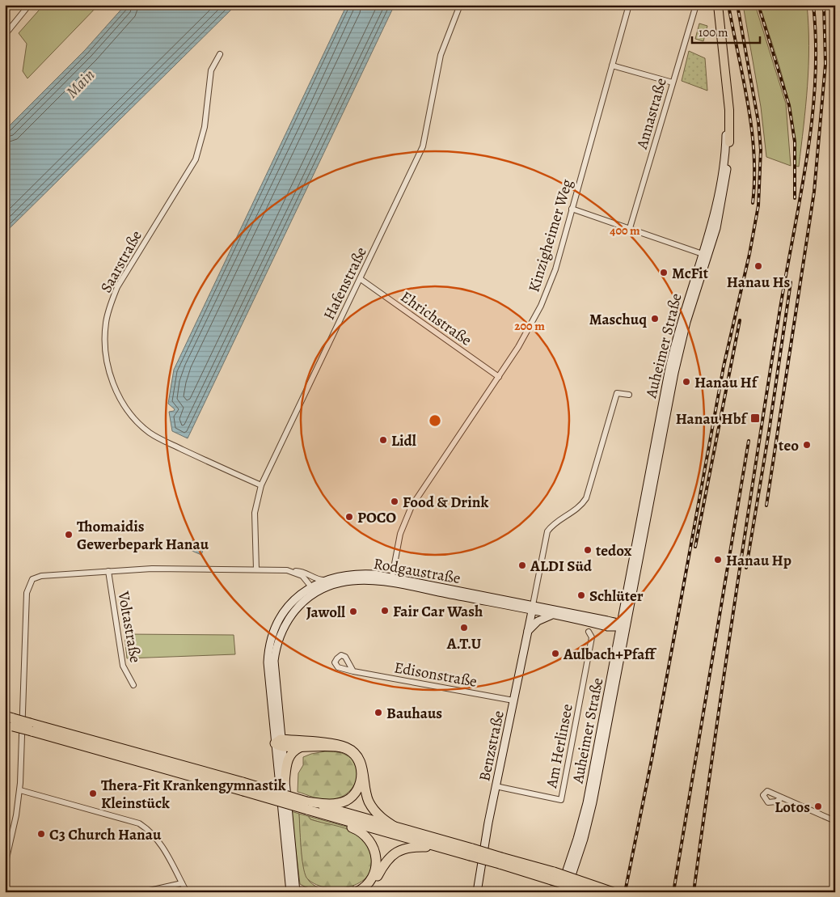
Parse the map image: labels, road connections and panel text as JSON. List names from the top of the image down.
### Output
{
  "streets": {
    "main road": ["Auheimer Straße", "Rodgaustraße", "Benzstraße"],
    "street": [
      "Annastraße",
      "Kinzigheimer Weg",
      "Saarstraße",
      "Hafenstraße",
      "Ehrichstraße",
      "Voltastraße",
      "Edisonstraße",
      "Am Herlinsee"
    ]
  },
  "crossings": [
    ["Kinzigheimer Weg", "Ehrichstraße"],
    ["Kinzigheimer Weg", "Rodgaustraße"],
    ["Saarstraße", "Hafenstraße"],
    ["Hafenstraße", "Ehrichstraße"],
    ["Auheimer Straße", "Rodgaustraße"],
    ["Rodgaustraße", "Benzstraße"],
    ["Edisonstraße", "Benzstraße"],
    ["Benzstraße", "Am Herlinsee"]
  ],
  "water": ["Main"],
  "places": {
    "other": [
      "Hanau Hs",
      "McFit",
      "Maschuq",
      "Hanau Hf",
      "Lidl",
      "teo",
      "Food & Drink",
      "POCO",
      "Thomaidis Gewerbepark Hanau",
      "tedox",
      "Hanau Hp",
      "ALDI Süd",
      "Schlüter",
      "Fair Car Wash",
      "Jawoll",
      "A.T.U",
      "Aulbach+Pfaff",
      "Bauhaus",
      "Thera-Fit Krankengymnastik Kleinstück",
      "Lotos",
      "C3 Church Hanau"
    ],
    "transit": ["Hanau Hbf"]
  },
  "scale_bar": "100 m",
  "rings": ["400 m", "200 m"]
}
